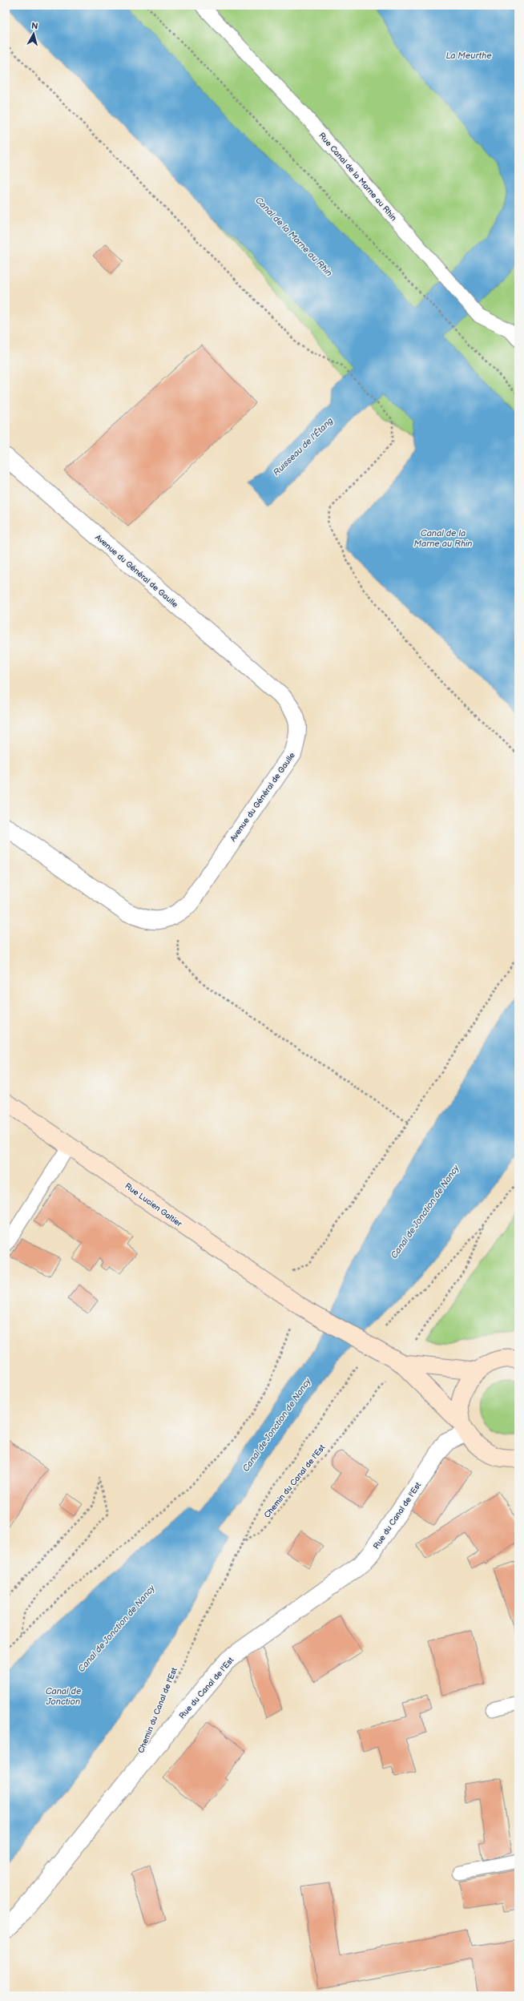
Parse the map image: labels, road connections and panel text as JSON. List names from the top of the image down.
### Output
{
  "streets": {
    "main road": ["Rue Lucien Galtier"],
    "street": ["Avenue du Général de Gaulle", "Rue du Canal de l'Est"],
    "lane": ["Rue Canal de la Marne au Rhin"],
    "path": ["Chemin du Canal de l'Est"]
  },
  "crossings": [
    ["Rue Lucien Galtier", "Chemin du Canal de l'Est"]
  ],
  "water": [
    "La Meurthe",
    "Canal de la Marne au Rhin",
    "Ruisseau de l'Étang",
    "Canal de Jonction de Nancy",
    "Canal de Jonction"
  ],
  "north": "top"
}
